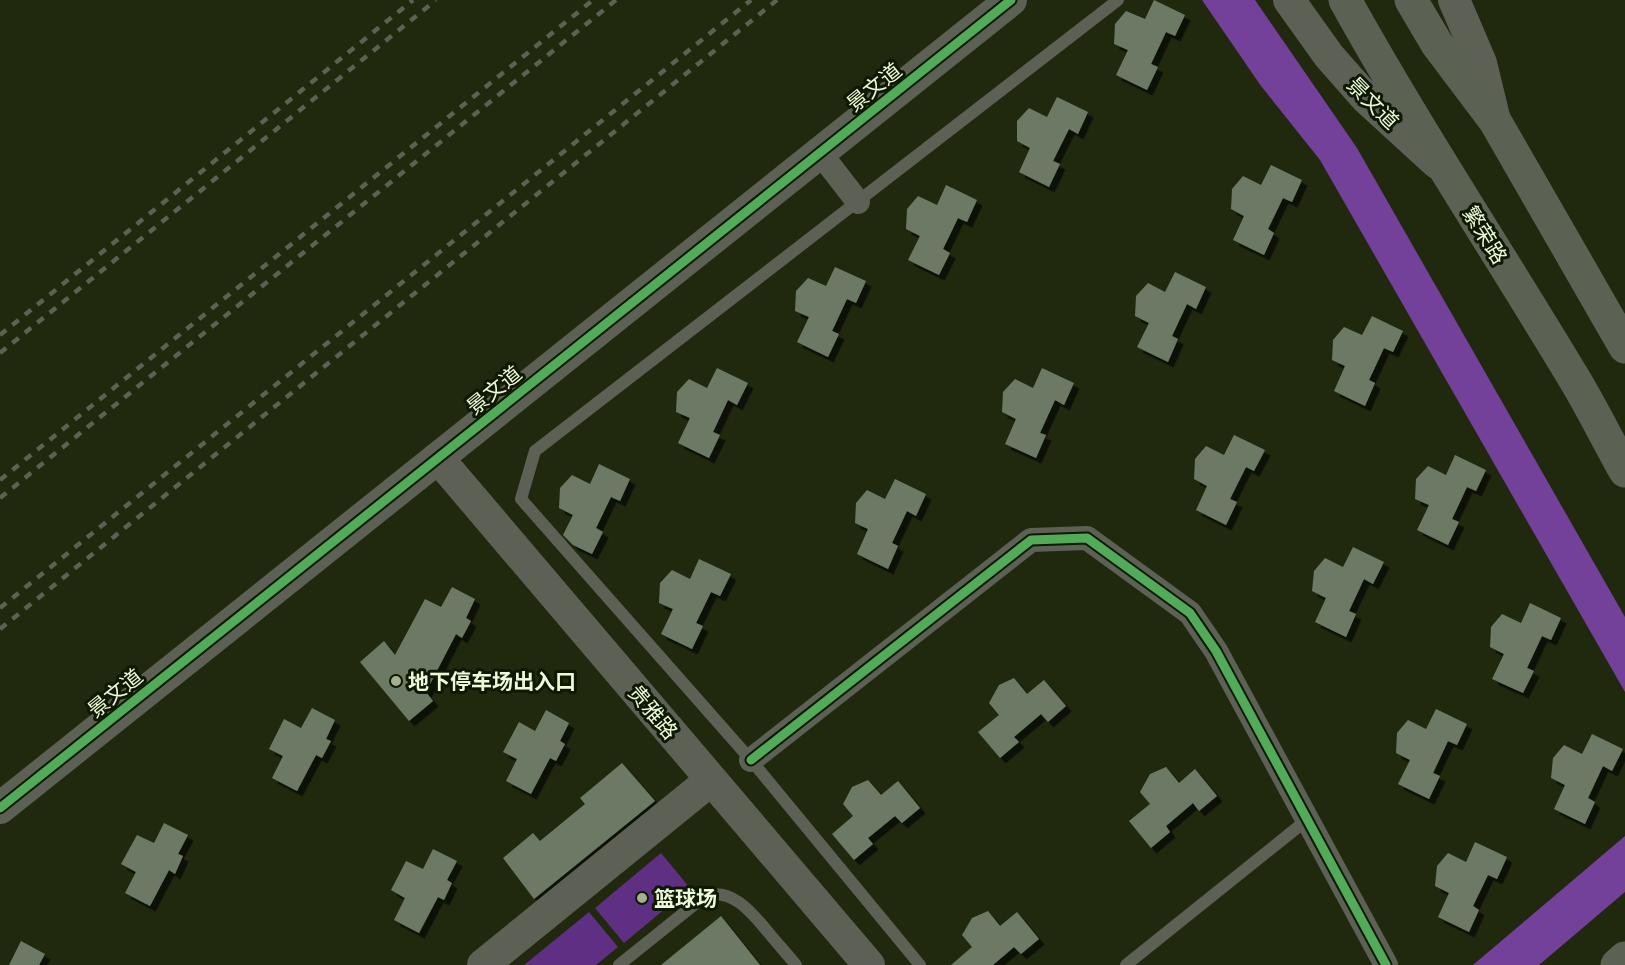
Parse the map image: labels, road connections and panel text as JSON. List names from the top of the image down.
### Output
{
  "streets": {
    "main road": ["繁荣路"],
    "street": ["景文道", "贵雅路"]
  },
  "crossings": [
    ["景文道", "繁荣路"],
    ["景文道", "贵雅路"]
  ],
  "places": ["地下停车场出入口", "篮球场"]
}
